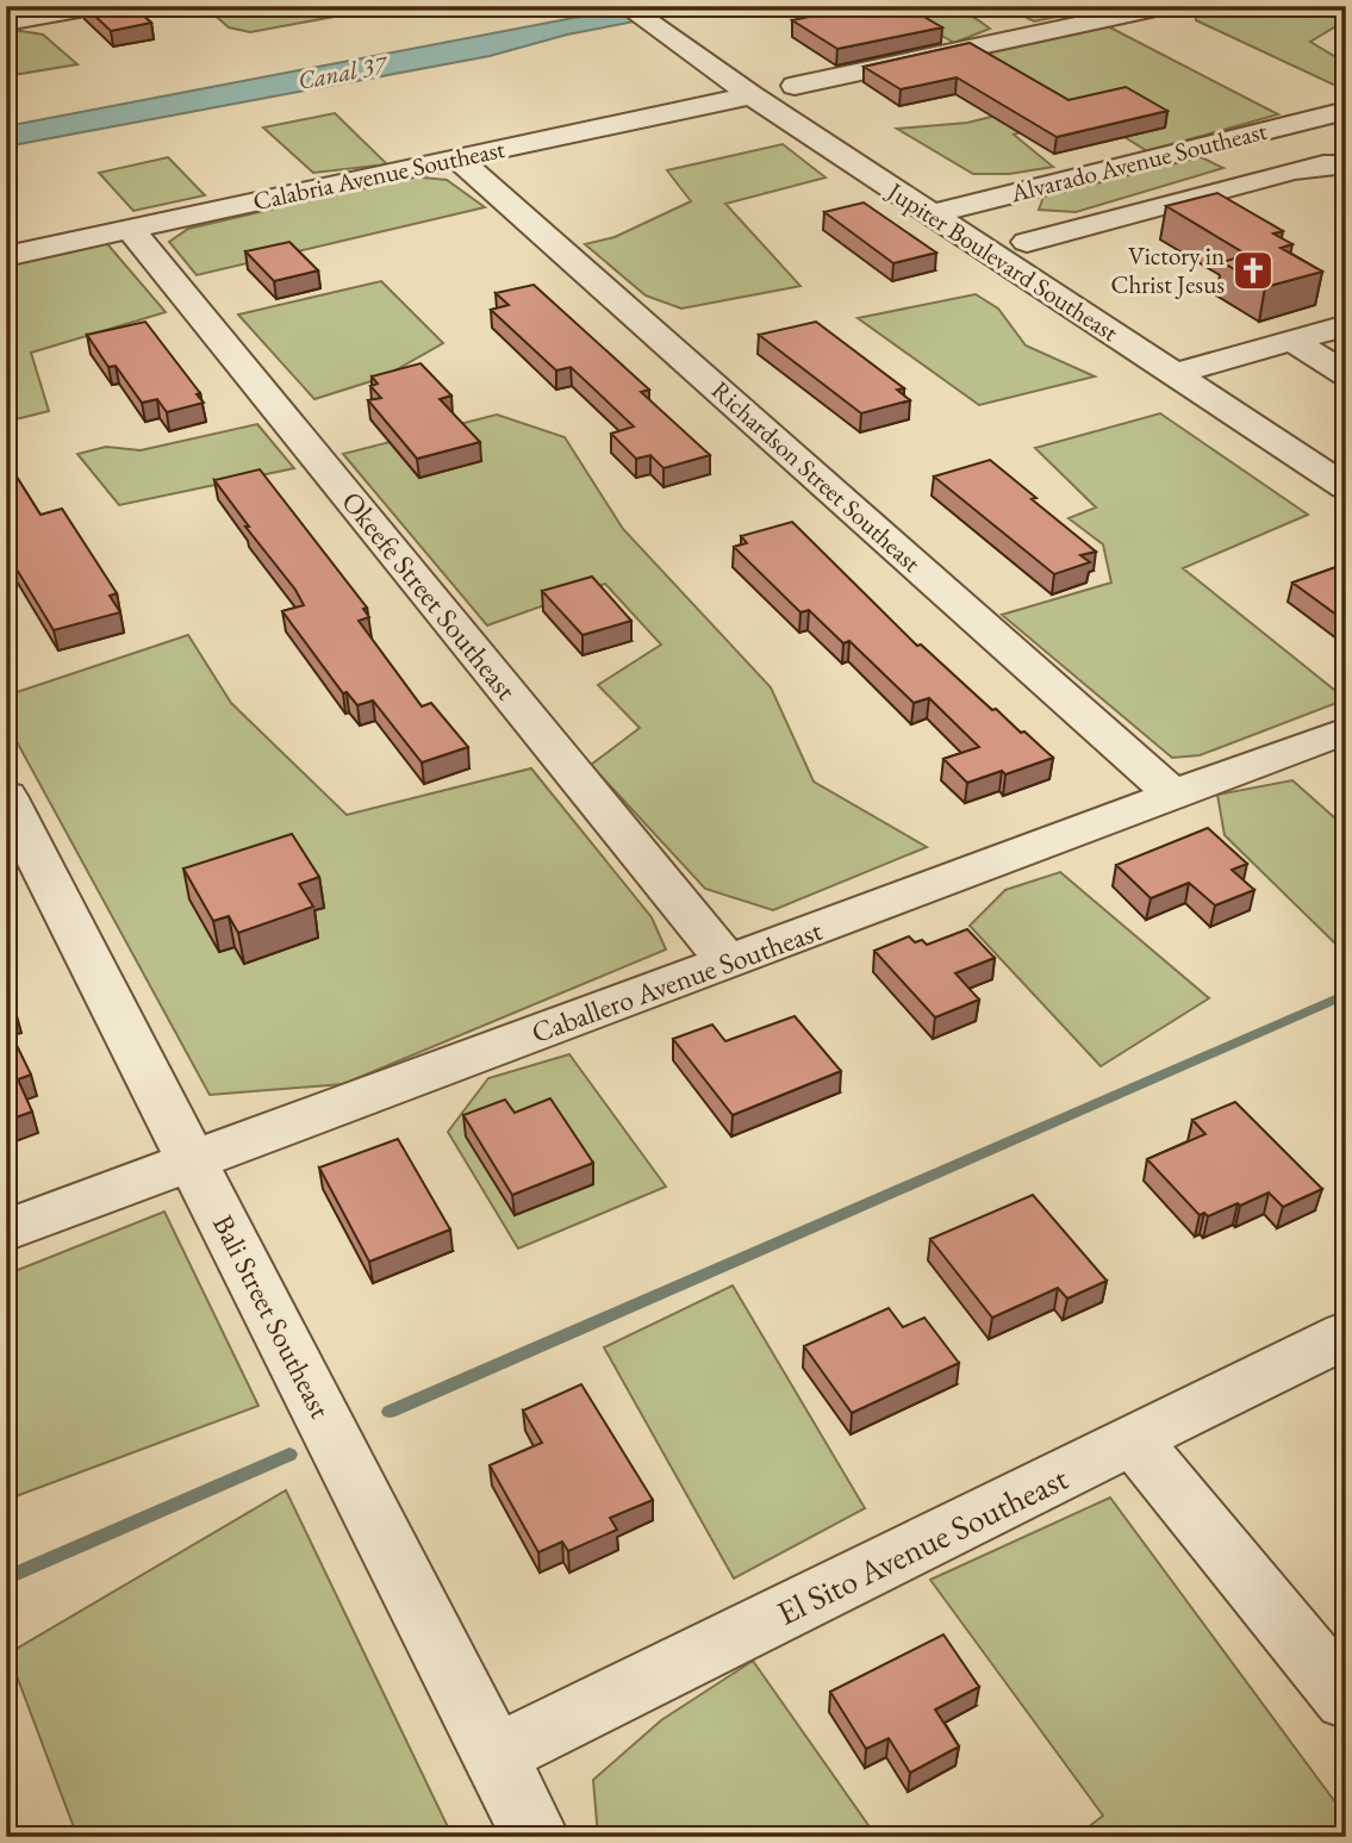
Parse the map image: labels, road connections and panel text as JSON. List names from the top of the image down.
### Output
{
  "streets": {
    "street": [
      "Alvarado Avenue Southeast",
      "Calabria Avenue Southeast",
      "Jupiter Boulevard Southeast",
      "Richardson Street Southeast",
      "Okeefe Street Southeast",
      "Caballero Avenue Southeast",
      "Bali Street Southeast",
      "El Sito Avenue Southeast"
    ]
  },
  "crossings": [
    ["Alvarado Avenue Southeast", "Jupiter Boulevard Southeast"],
    ["Calabria Avenue Southeast", "Jupiter Boulevard Southeast"],
    ["Calabria Avenue Southeast", "Richardson Street Southeast"],
    ["Calabria Avenue Southeast", "Okeefe Street Southeast"],
    ["Richardson Street Southeast", "Caballero Avenue Southeast"],
    ["Okeefe Street Southeast", "Caballero Avenue Southeast"],
    ["Caballero Avenue Southeast", "Bali Street Southeast"],
    ["Bali Street Southeast", "El Sito Avenue Southeast"]
  ],
  "water": ["Canal 37"],
  "places": {
    "church": ["Victory in Christ Jesus"]
  }
}
